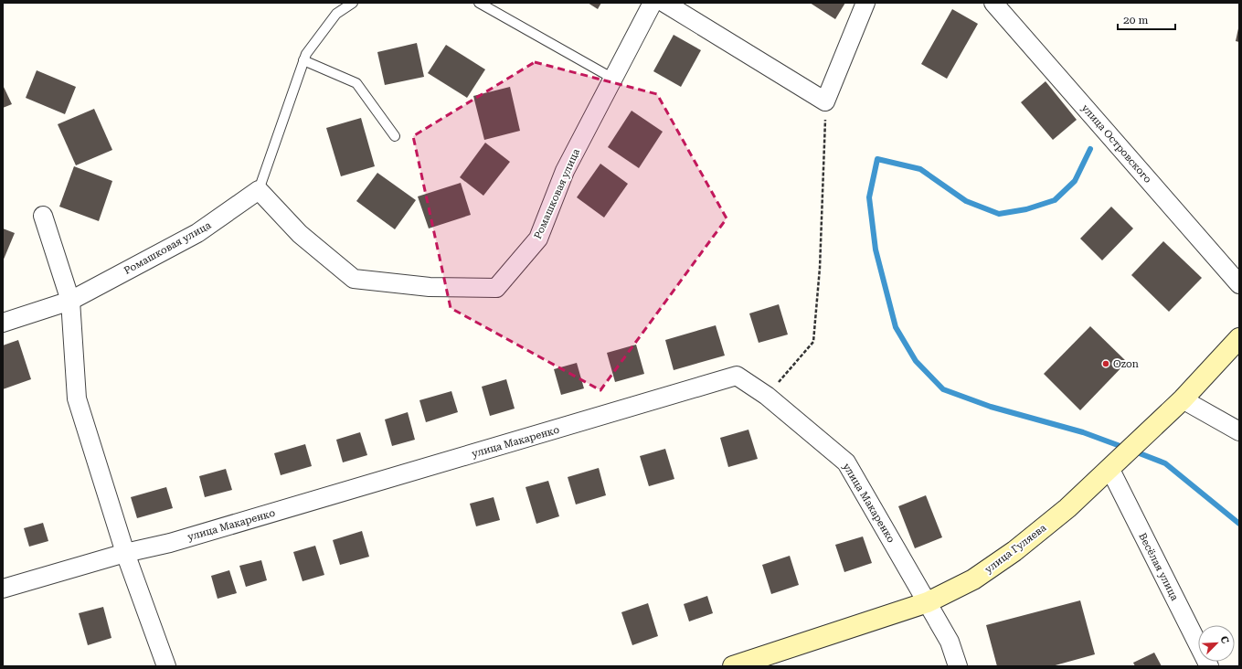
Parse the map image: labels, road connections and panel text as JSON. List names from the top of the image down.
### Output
{
  "streets": {
    "main road": ["улица Гуляева"],
    "street": [
      "улица Островского",
      "Ромашковая улица",
      "улица Макаренко",
      "Весёлая улица"
    ]
  },
  "crossings": [
    ["улица Макаренко", "улица Гуляева"],
    ["улица Гуляева", "Весёлая улица"]
  ],
  "places": ["Ozon"],
  "scale_bar": "20 m",
  "north": "top right"
}
